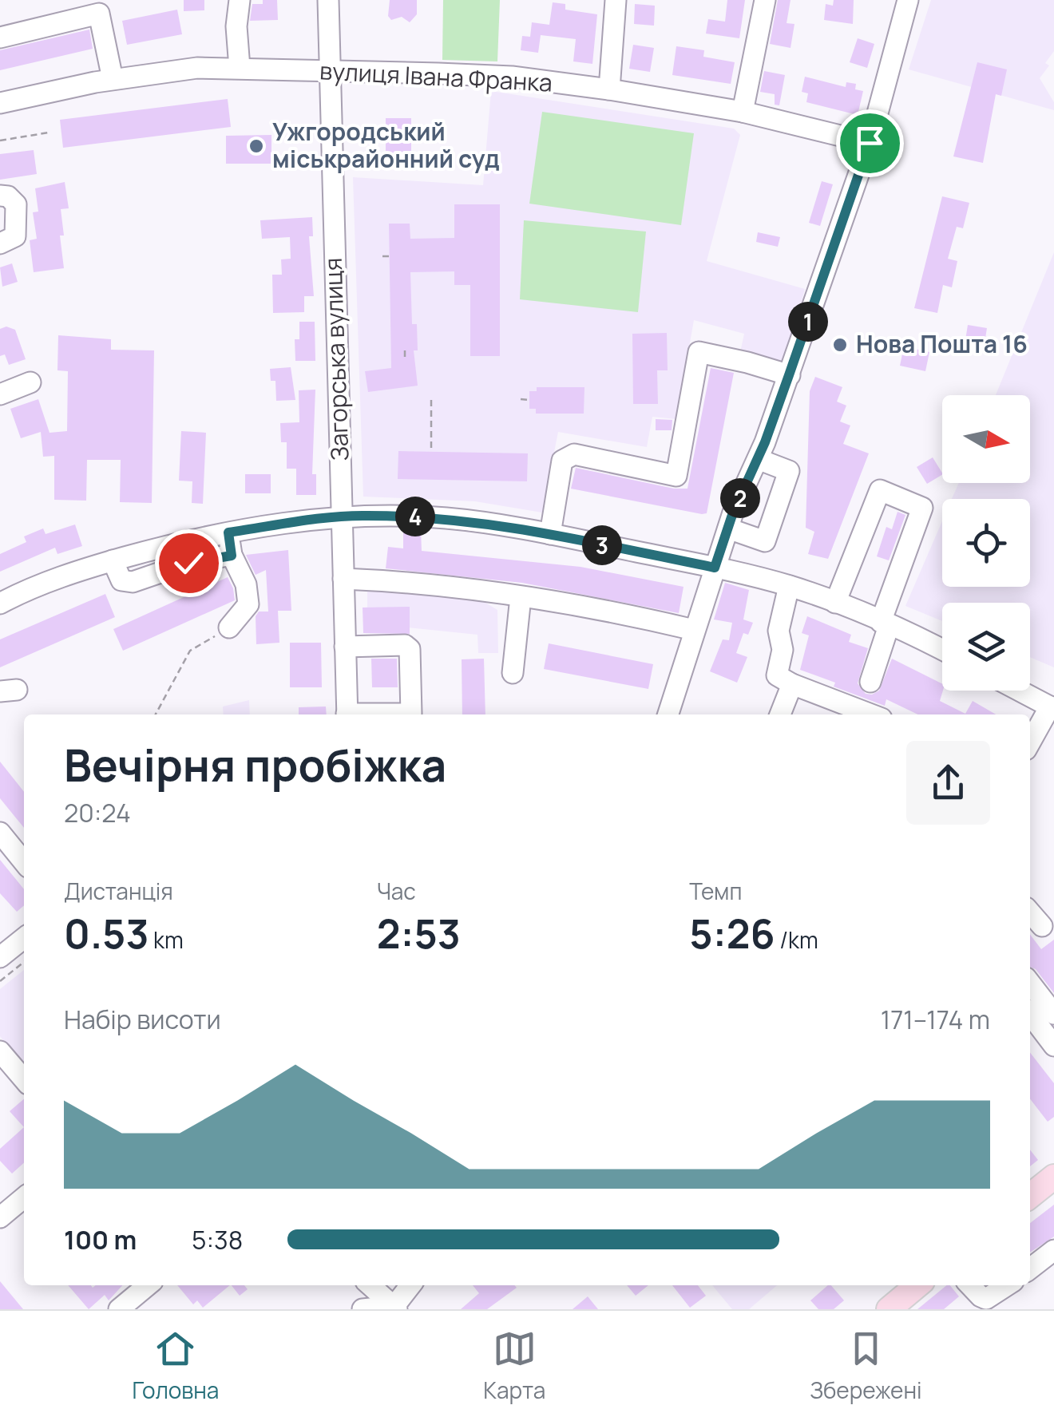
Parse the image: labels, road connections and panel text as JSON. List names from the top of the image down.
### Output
{
  "streets": {
    "street": ["вулиця Івана Франка", "Загорська вулиця"]
  },
  "crossings": [
    ["вулиця Івана Франка", "Загорська вулиця"]
  ],
  "places": ["Ужгородський міськрайонний суд", "Нова Пошта 16"],
  "north": "right",
  "page": {
    "pins": [
      "1",
      "2",
      "4",
      "3"
    ],
    "heading": ["Вечірня пробіжка", "20:24"],
    "stats": [
      ["Дистанція", "0.53 km"],
      ["Час", "2:53"],
      ["Темп", "5:26 /km"]
    ],
    "chart": ["Набір висоти", "171–174 m"],
    "list": [
      {
        "name": "100 m",
        "note": "5:38"
      }
    ],
    "tabs": ["Головна", "Карта", "Збережені"]
  }
}
